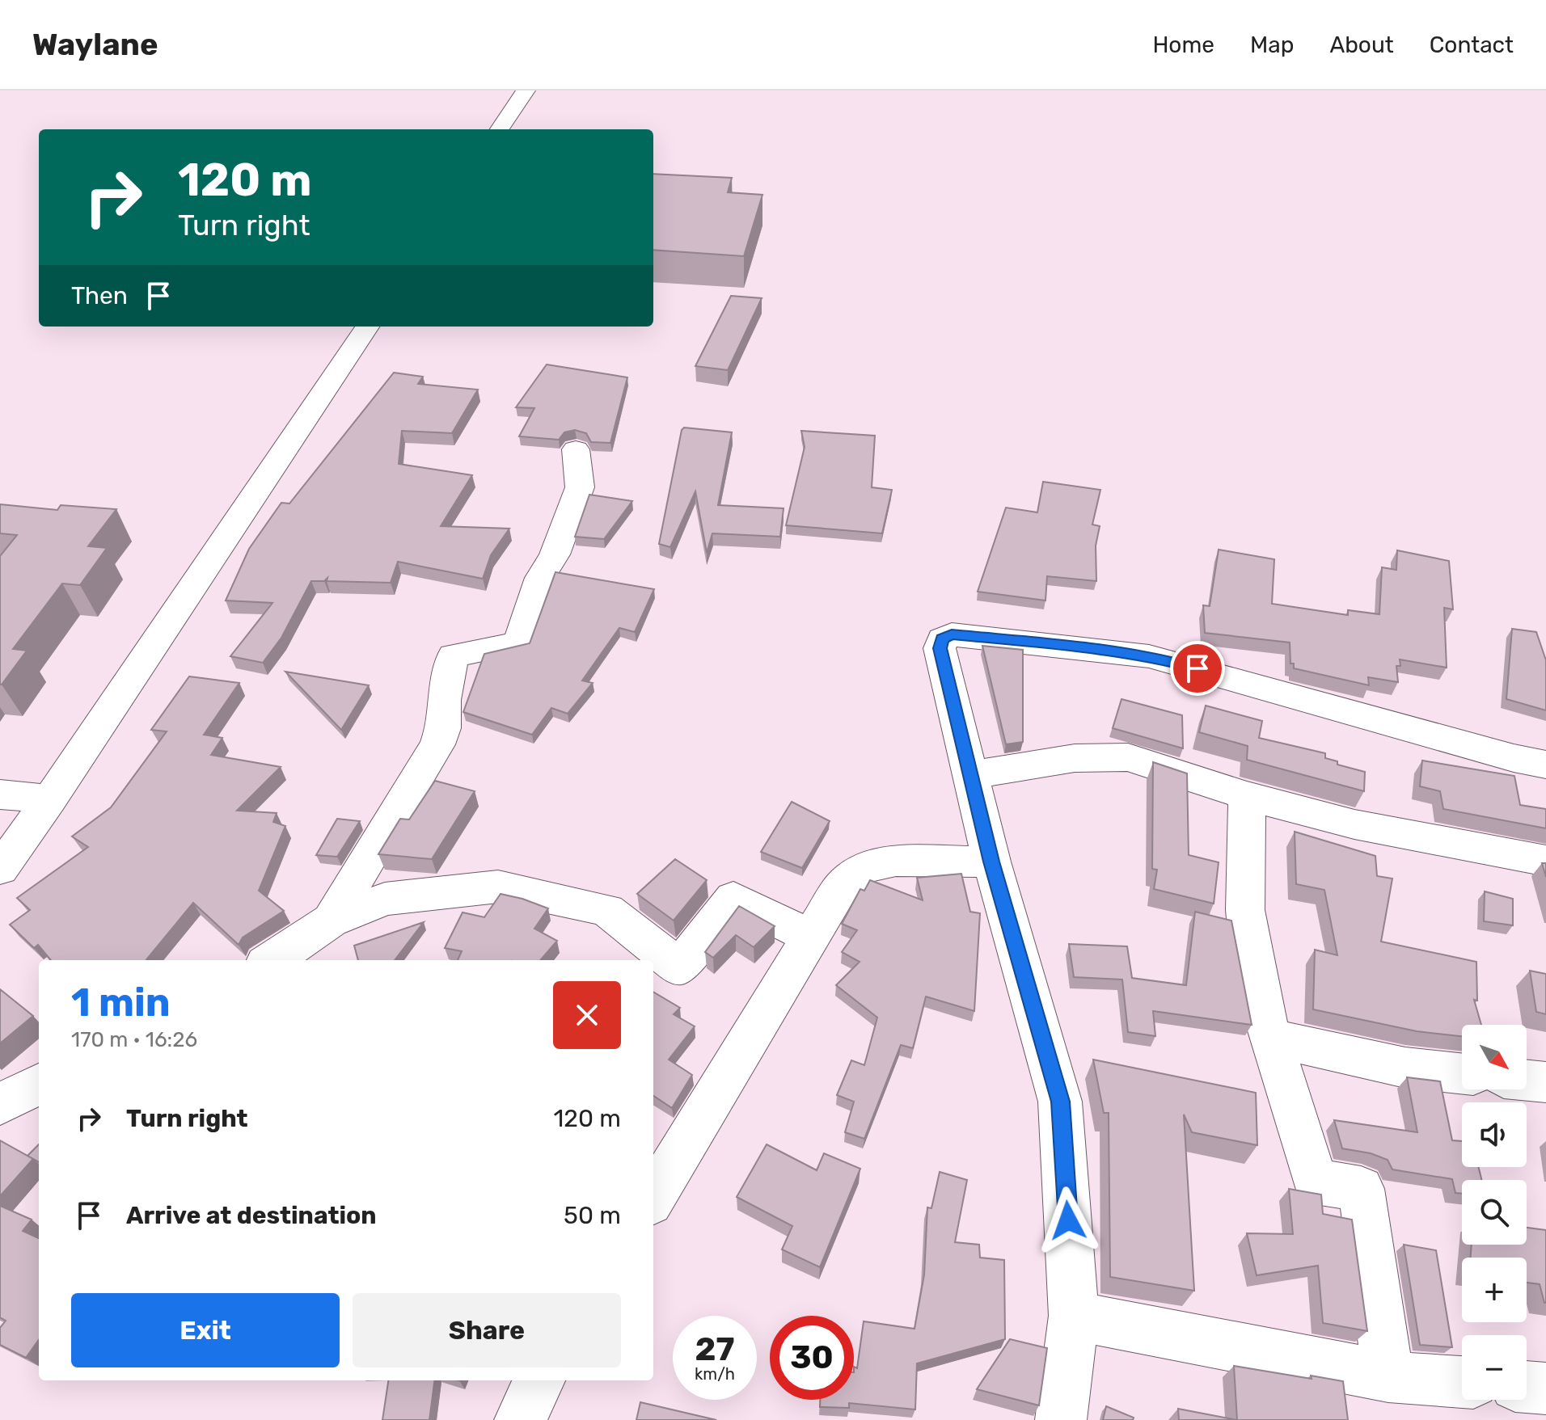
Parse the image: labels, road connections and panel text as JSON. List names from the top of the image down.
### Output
{
  "north": "bottom right",
  "page": {
    "header": "Waylane",
    "nav": [
      "Home",
      "Map",
      "About",
      "Contact"
    ],
    "turn": ["120 m", "Turn right"],
    "then": "Then",
    "heading": ["1 min", "170 m · 16:26"],
    "map_buttons": ["+", "−"],
    "list": [
      {
        "name": "Turn right",
        "value": "120 m"
      },
      {
        "name": "Arrive at destination",
        "value": "50 m"
      }
    ],
    "buttons": ["Exit", "Share"],
    "speed": "27 km/h",
    "limit": "30"
  }
}
